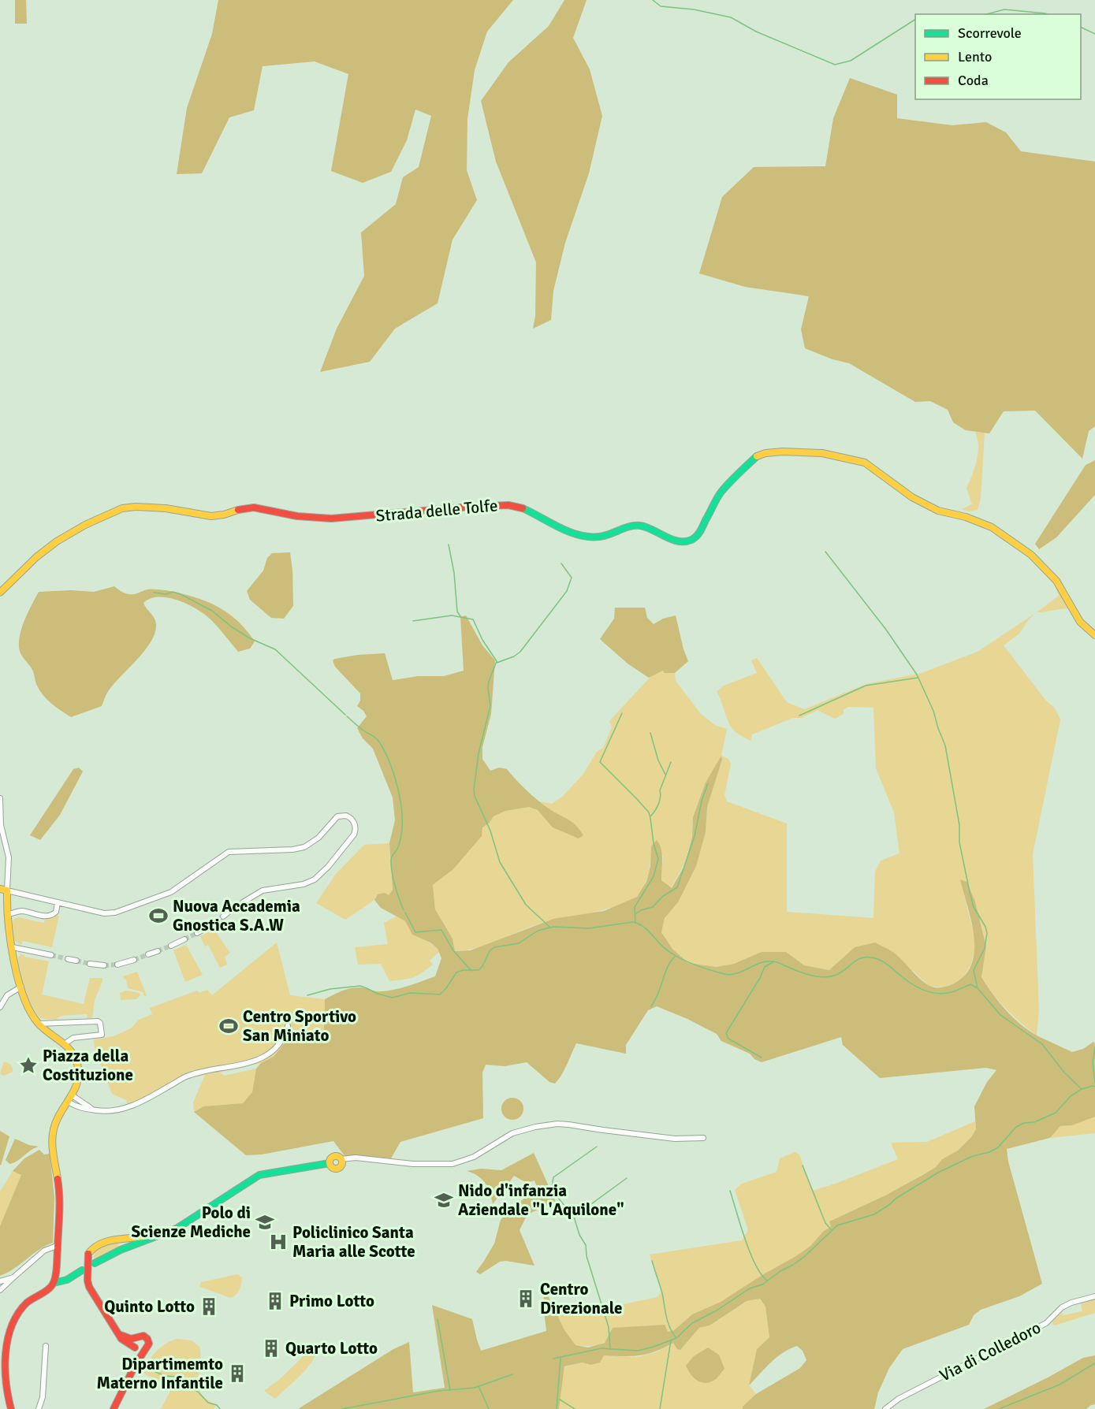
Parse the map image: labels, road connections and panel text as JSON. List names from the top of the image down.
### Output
{
  "streets": {
    "street": ["Strada delle Tolfe", "Via di Colledoro"]
  },
  "places": {
    "sports": ["Nuova Accademia Gnostica S.A.W", "Centro Sportivo San Miniato"],
    "place": ["Piazza della Costituzione"],
    "school or university": ["Nido d'infanzia Aziendale \"L'Aquilone\"", "Polo di Scienze Mediche"],
    "hospital": ["Policlinico Santa Maria alle Scotte"],
    "building": [
      "Centro Direzionale",
      "Primo Lotto",
      "Quinto Lotto",
      "Quarto Lotto",
      "Dipartimemto Materno Infantile"
    ]
  },
  "legend": ["Scorrevole", "Lento", "Coda"]
}
